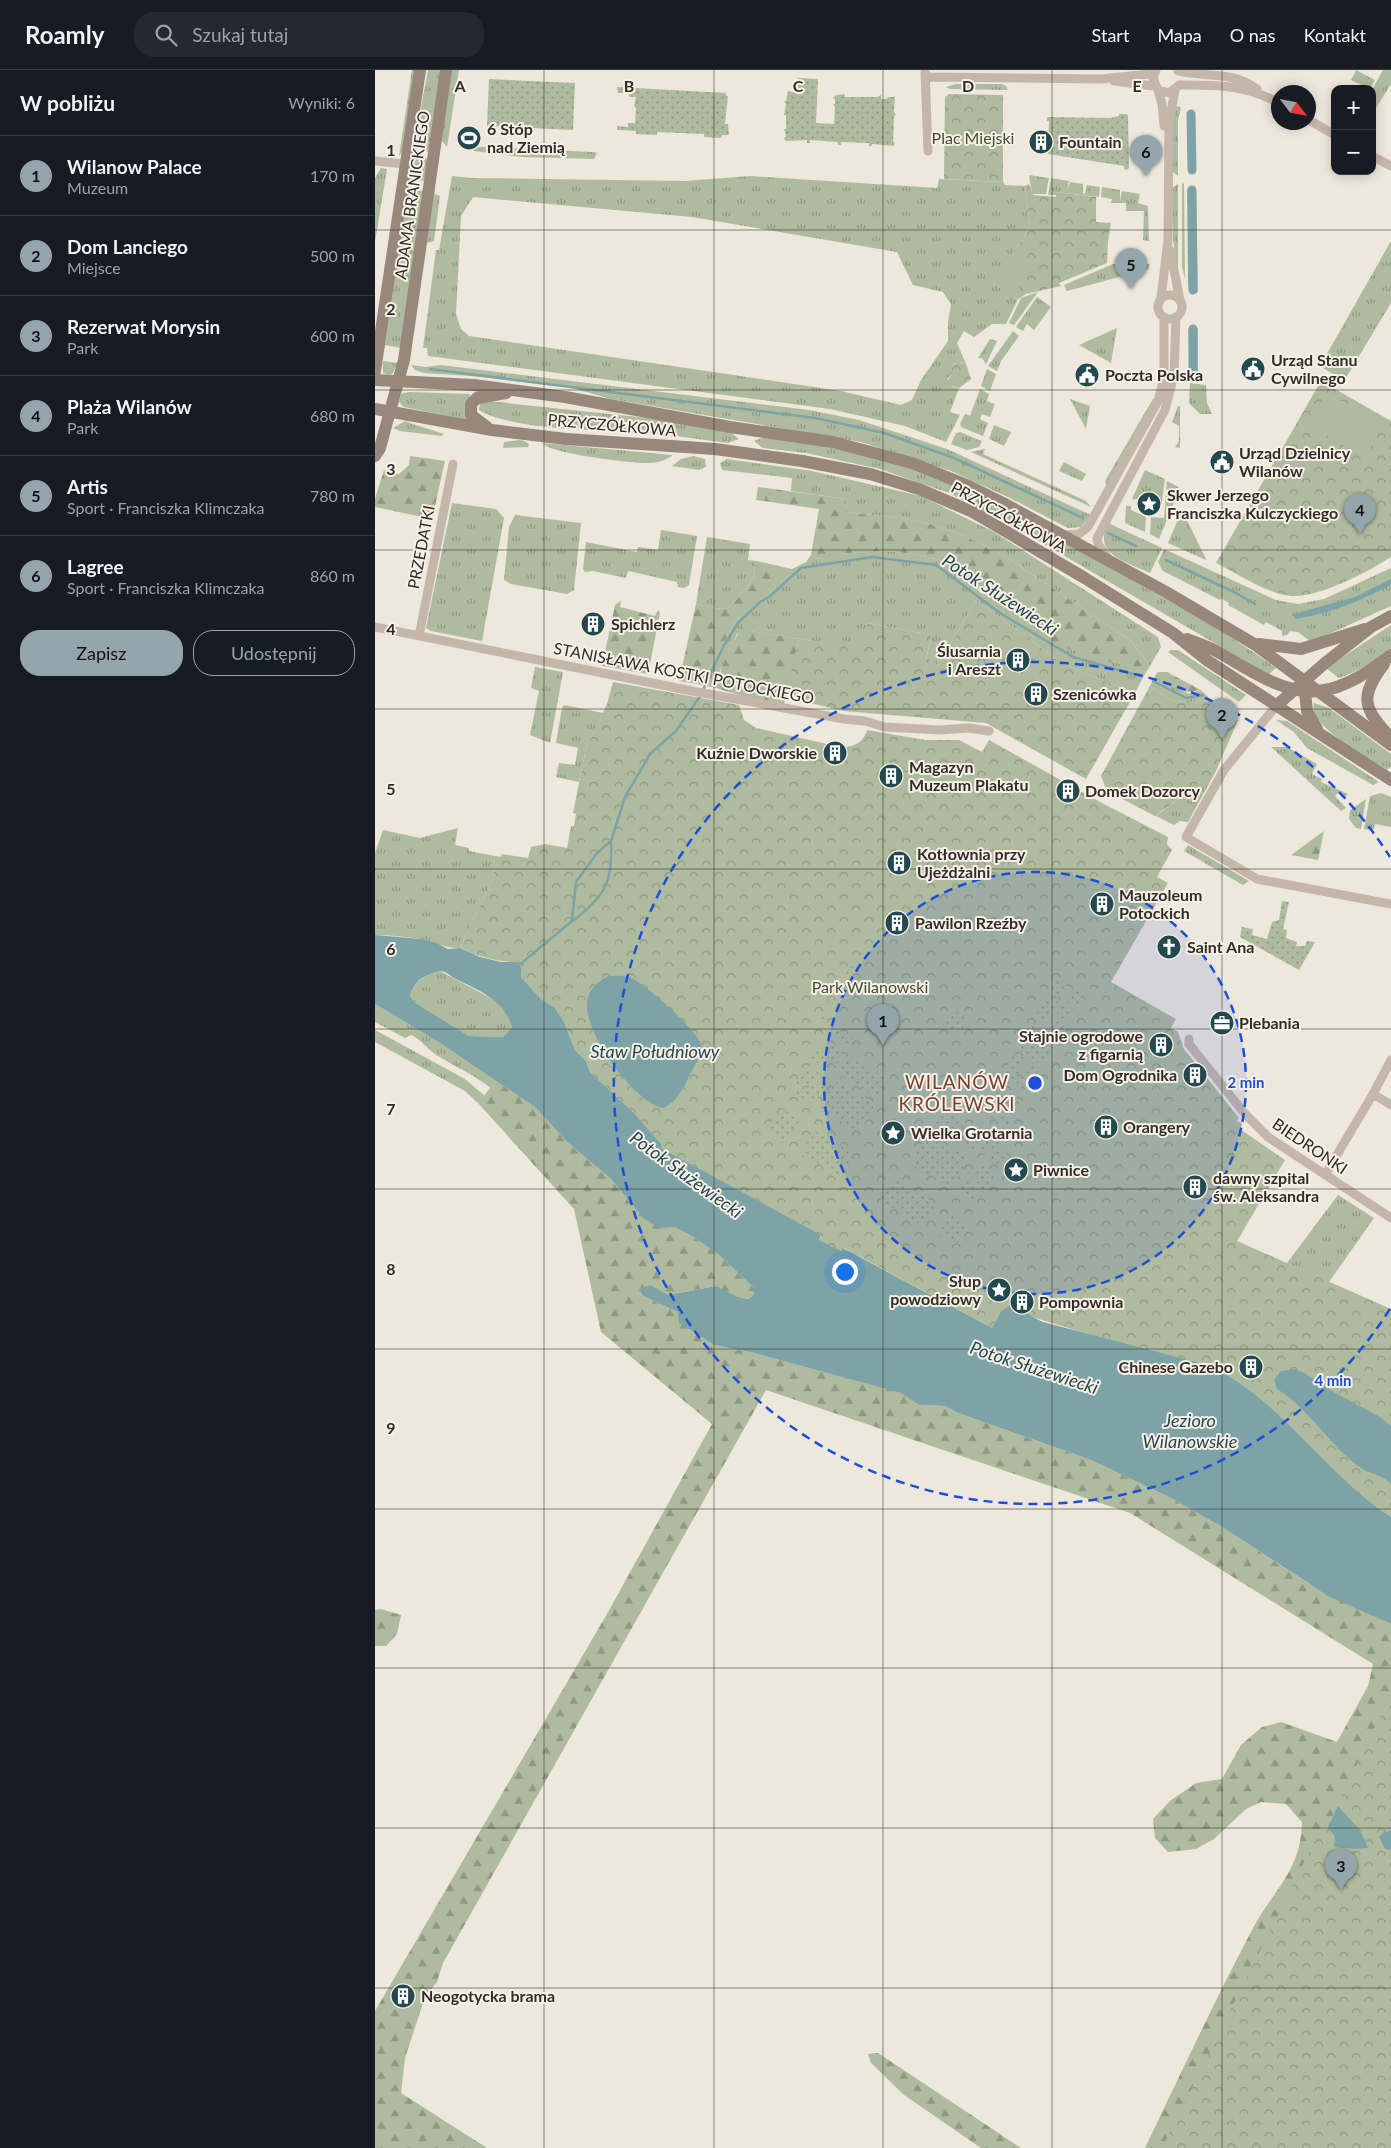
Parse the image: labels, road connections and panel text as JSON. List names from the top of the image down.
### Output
{
  "streets": {
    "main road": ["ADAMA BRANICKIEGO", "PRZYCZÓŁKOWA"],
    "street": ["PRZEDATKI", "STANISŁAWA KOSTKI POTOCKIEGO", "BIEDRONKI"]
  },
  "crossings": [
    ["ADAMA BRANICKIEGO", "PRZYCZÓŁKOWA"],
    ["PRZEDATKI", "STANISŁAWA KOSTKI POTOCKIEGO"]
  ],
  "districts": ["WILANÓW KRÓLEWSKI"],
  "water": ["Potok Służewiecki", "Staw Południowy", "Jezioro Wilanowskie"],
  "parks": ["Plac Miejski", "Park Wilanowski"],
  "places": {
    "sports": ["6 Stóp nad Ziemią"],
    "building": [
      "Fountain",
      "Spichlerz",
      "Ślusarnia i Areszt",
      "Szenicówka",
      "Kuźnie Dworskie",
      "Magazyn Muzeum Plakatu",
      "Domek Dozorcy",
      "Kotłownia przy Ujeżdżalni",
      "Mauzoleum Potockich",
      "Pawilon Rzeźby",
      "Stajnie ogrodowe z figarnią",
      "Dom Ogrodnika",
      "Orangery",
      "dawny szpital św. Aleksandra",
      "Pompownia",
      "Chinese Gazebo",
      "Neogotycka brama"
    ],
    "public building": ["Urząd Stanu Cywilnego", "Poczta Polska", "Urząd Dzielnicy Wilanów"],
    "place": [
      "Skwer Jerzego Franciszka Kulczyckiego",
      "Wielka Grotarnia",
      "Piwnice",
      "Słup powodziowy"
    ],
    "church": ["Saint Ana"],
    "office": ["Plebania"]
  },
  "north": "bottom right",
  "page": {
    "header": "Roamly",
    "search": "Szukaj tutaj",
    "nav": [
      "Start",
      "Mapa",
      "O nas",
      "Kontakt"
    ],
    "heading": ["W pobliżu", "Wyniki: 6"],
    "map_buttons": ["+", "−"],
    "list": [
      {
        "mark": "1",
        "name": "Wilanow Palace",
        "note": "Muzeum",
        "value": "170 m"
      },
      {
        "mark": "2",
        "name": "Dom Lanciego",
        "note": "Miejsce",
        "value": "500 m"
      },
      {
        "mark": "3",
        "name": "Rezerwat Morysin",
        "note": "Park",
        "value": "600 m"
      },
      {
        "mark": "4",
        "name": "Plaża Wilanów",
        "note": "Park",
        "value": "680 m"
      },
      {
        "mark": "5",
        "name": "Artis",
        "note": "Sport · Franciszka Klimczaka",
        "value": "780 m"
      },
      {
        "mark": "6",
        "name": "Lagree",
        "note": "Sport · Franciszka Klimczaka",
        "value": "860 m"
      }
    ],
    "pins": [
      "6",
      "5",
      "4",
      "2",
      "1",
      "3"
    ],
    "buttons": ["Zapisz", "Udostępnij"]
  },
  "grid": {
    "columns": [
      "A",
      "B",
      "C",
      "D",
      "E"
    ],
    "rows": [
      "1",
      "2",
      "3",
      "4",
      "5",
      "6",
      "7",
      "8",
      "9"
    ]
  },
  "rings": ["2 min", "4 min"]
}
